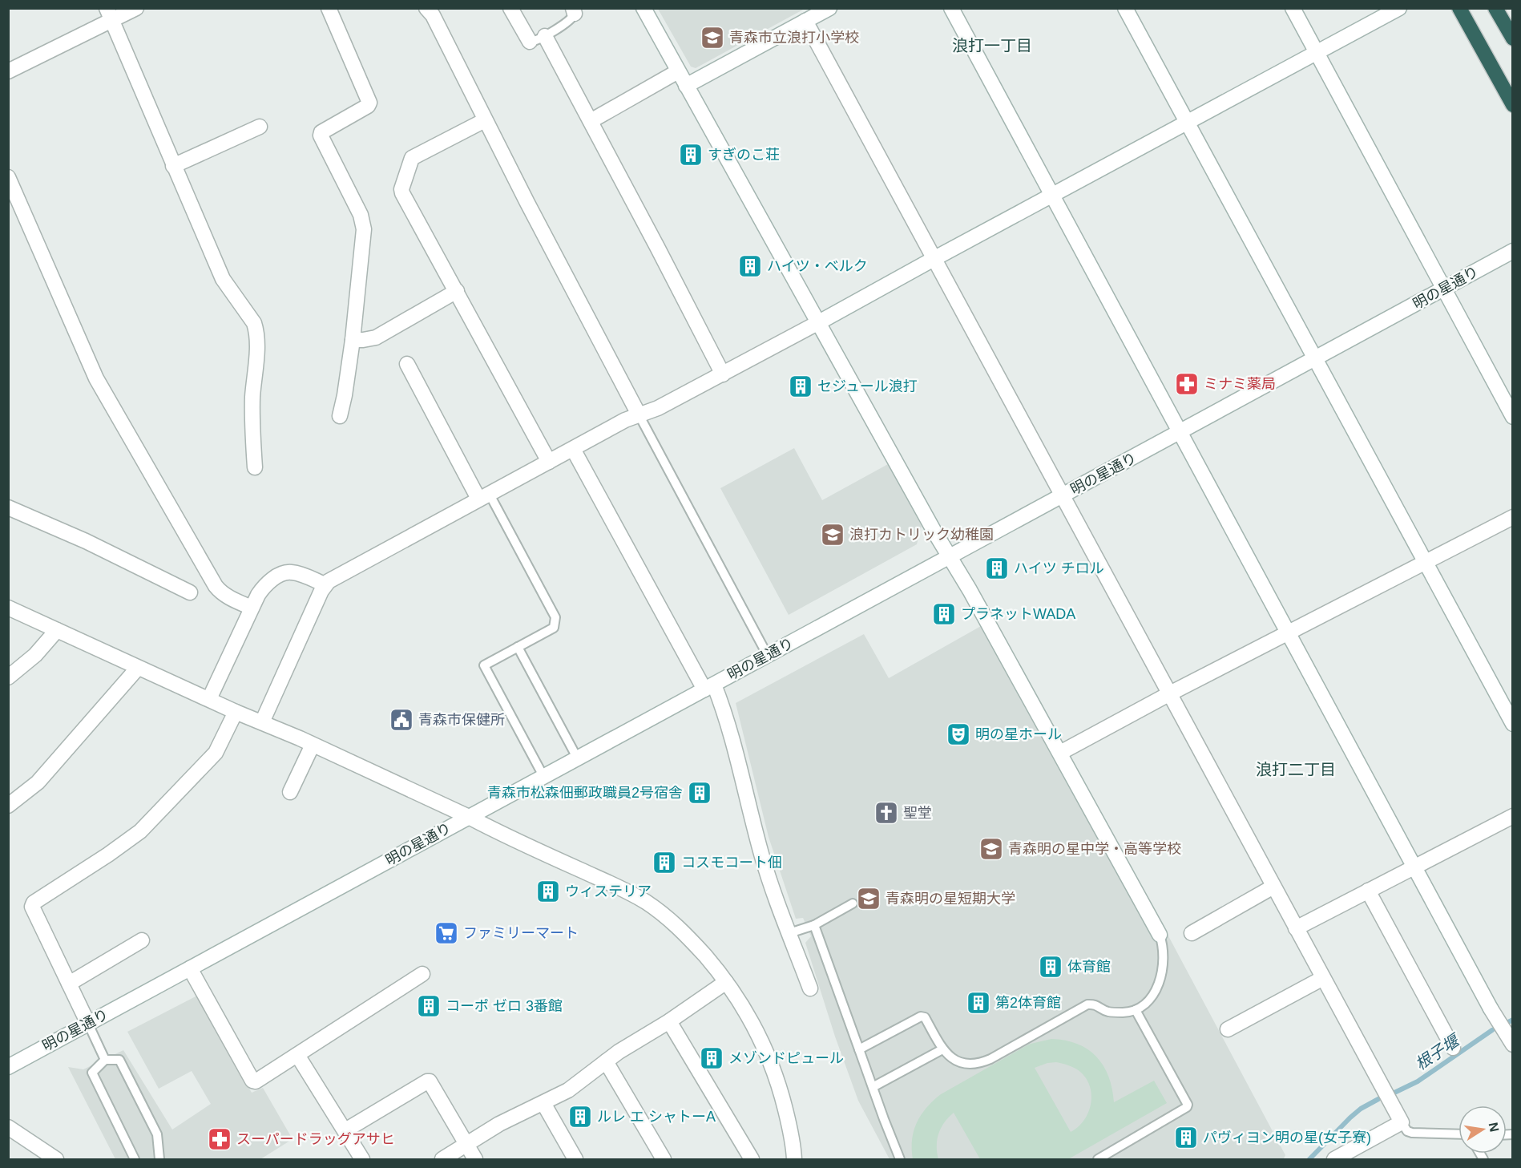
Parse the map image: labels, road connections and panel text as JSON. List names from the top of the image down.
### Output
{
  "streets": {
    "street": ["明の星通り"]
  },
  "districts": ["浪打一丁目", "浪打二丁目"],
  "water": ["根子堰"],
  "places": {
    "school or university": [
      "青森市立浪打小学校",
      "浪打カトリック幼稚園",
      "青森明の星中学・高等学校",
      "青森明の星短期大学"
    ],
    "building": [
      "すぎのこ荘",
      "ハイツ・ベルク",
      "セジュール浪打",
      "ハイツ チロル",
      "プラネットWADA",
      "青森市松森佃郵政職員2号宿舎",
      "コスモコート佃",
      "ウィステリア",
      "体育館",
      "第2体育館",
      "コーポ ゼロ 3番館",
      "メゾンドピュール",
      "ルレ エ シャトーA",
      "パヴィヨン明の星(女子寮)"
    ],
    "pharmacy": ["ミナミ薬局", "スーパードラッグアサヒ"],
    "public building": ["青森市保健所"],
    "theatre": ["明の星ホール"],
    "church": ["聖堂"],
    "supermarket": ["ファミリーマート"]
  },
  "north": "right"
}
